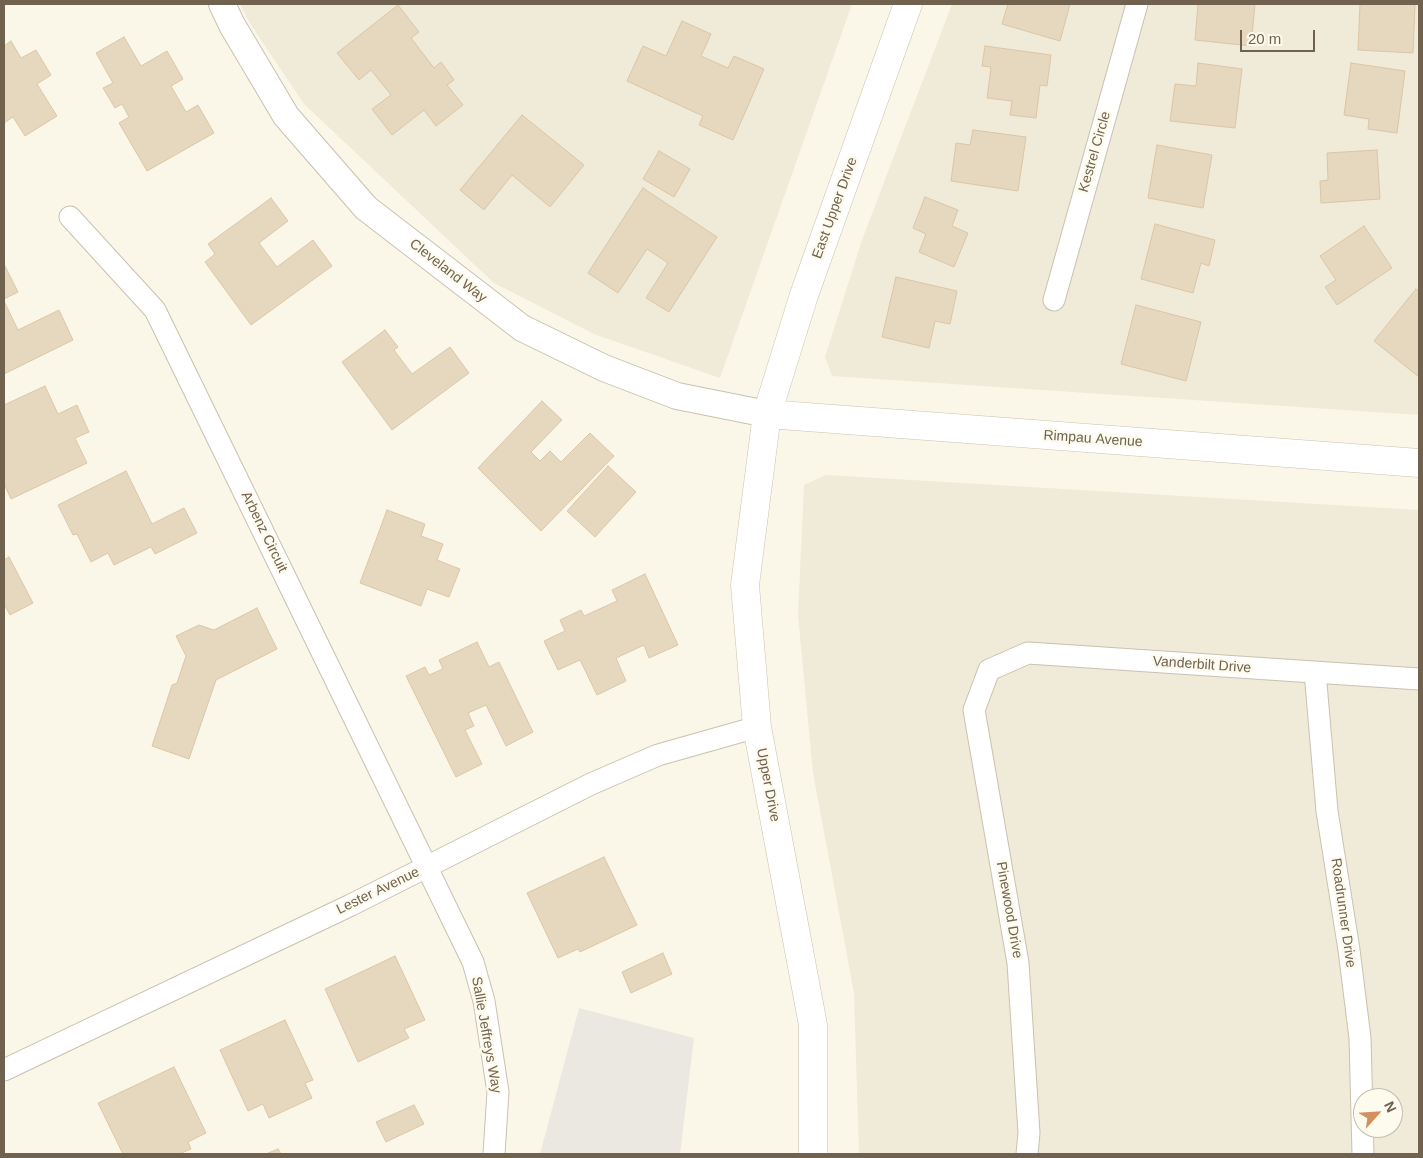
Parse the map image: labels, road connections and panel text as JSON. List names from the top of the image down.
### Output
{
  "streets": {
    "main road": ["East Upper Drive", "Rimpau Avenue", "Upper Drive"],
    "street": [
      "Kestrel Circle",
      "Cleveland Way",
      "Arbenz Circuit",
      "Vanderbilt Drive",
      "Lester Avenue",
      "Pinewood Drive",
      "Roadrunner Drive",
      "Sallie Jeffreys Way"
    ]
  },
  "crossings": [
    ["East Upper Drive", "Cleveland Way"],
    ["East Upper Drive", "Rimpau Avenue"],
    ["East Upper Drive", "Upper Drive"],
    ["Cleveland Way", "Rimpau Avenue"],
    ["Cleveland Way", "Upper Drive"],
    ["Rimpau Avenue", "Upper Drive"],
    ["Arbenz Circuit", "Lester Avenue"],
    ["Arbenz Circuit", "Sallie Jeffreys Way"],
    ["Vanderbilt Drive", "Pinewood Drive"],
    ["Vanderbilt Drive", "Roadrunner Drive"],
    ["Upper Drive", "Lester Avenue"],
    ["Lester Avenue", "Sallie Jeffreys Way"]
  ],
  "scale_bar": "20 m",
  "north": "top right"
}
